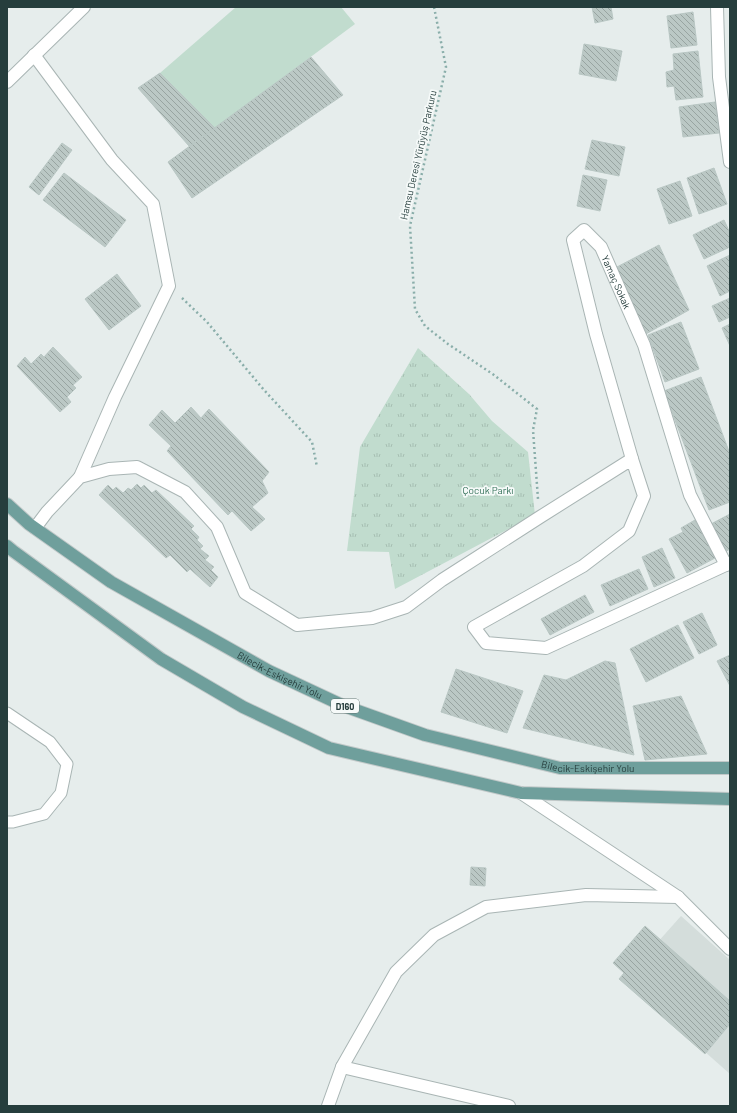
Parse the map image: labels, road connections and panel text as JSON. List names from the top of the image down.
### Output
{
  "streets": {
    "main road": ["Bilecik-Eskişehir Yolu", "D160"],
    "street": ["Yamaç Sokak"],
    "path": ["Hamsu Deresi Yürüyüş Parkuru"]
  },
  "parks": ["Çocuk Parkı"]
}
